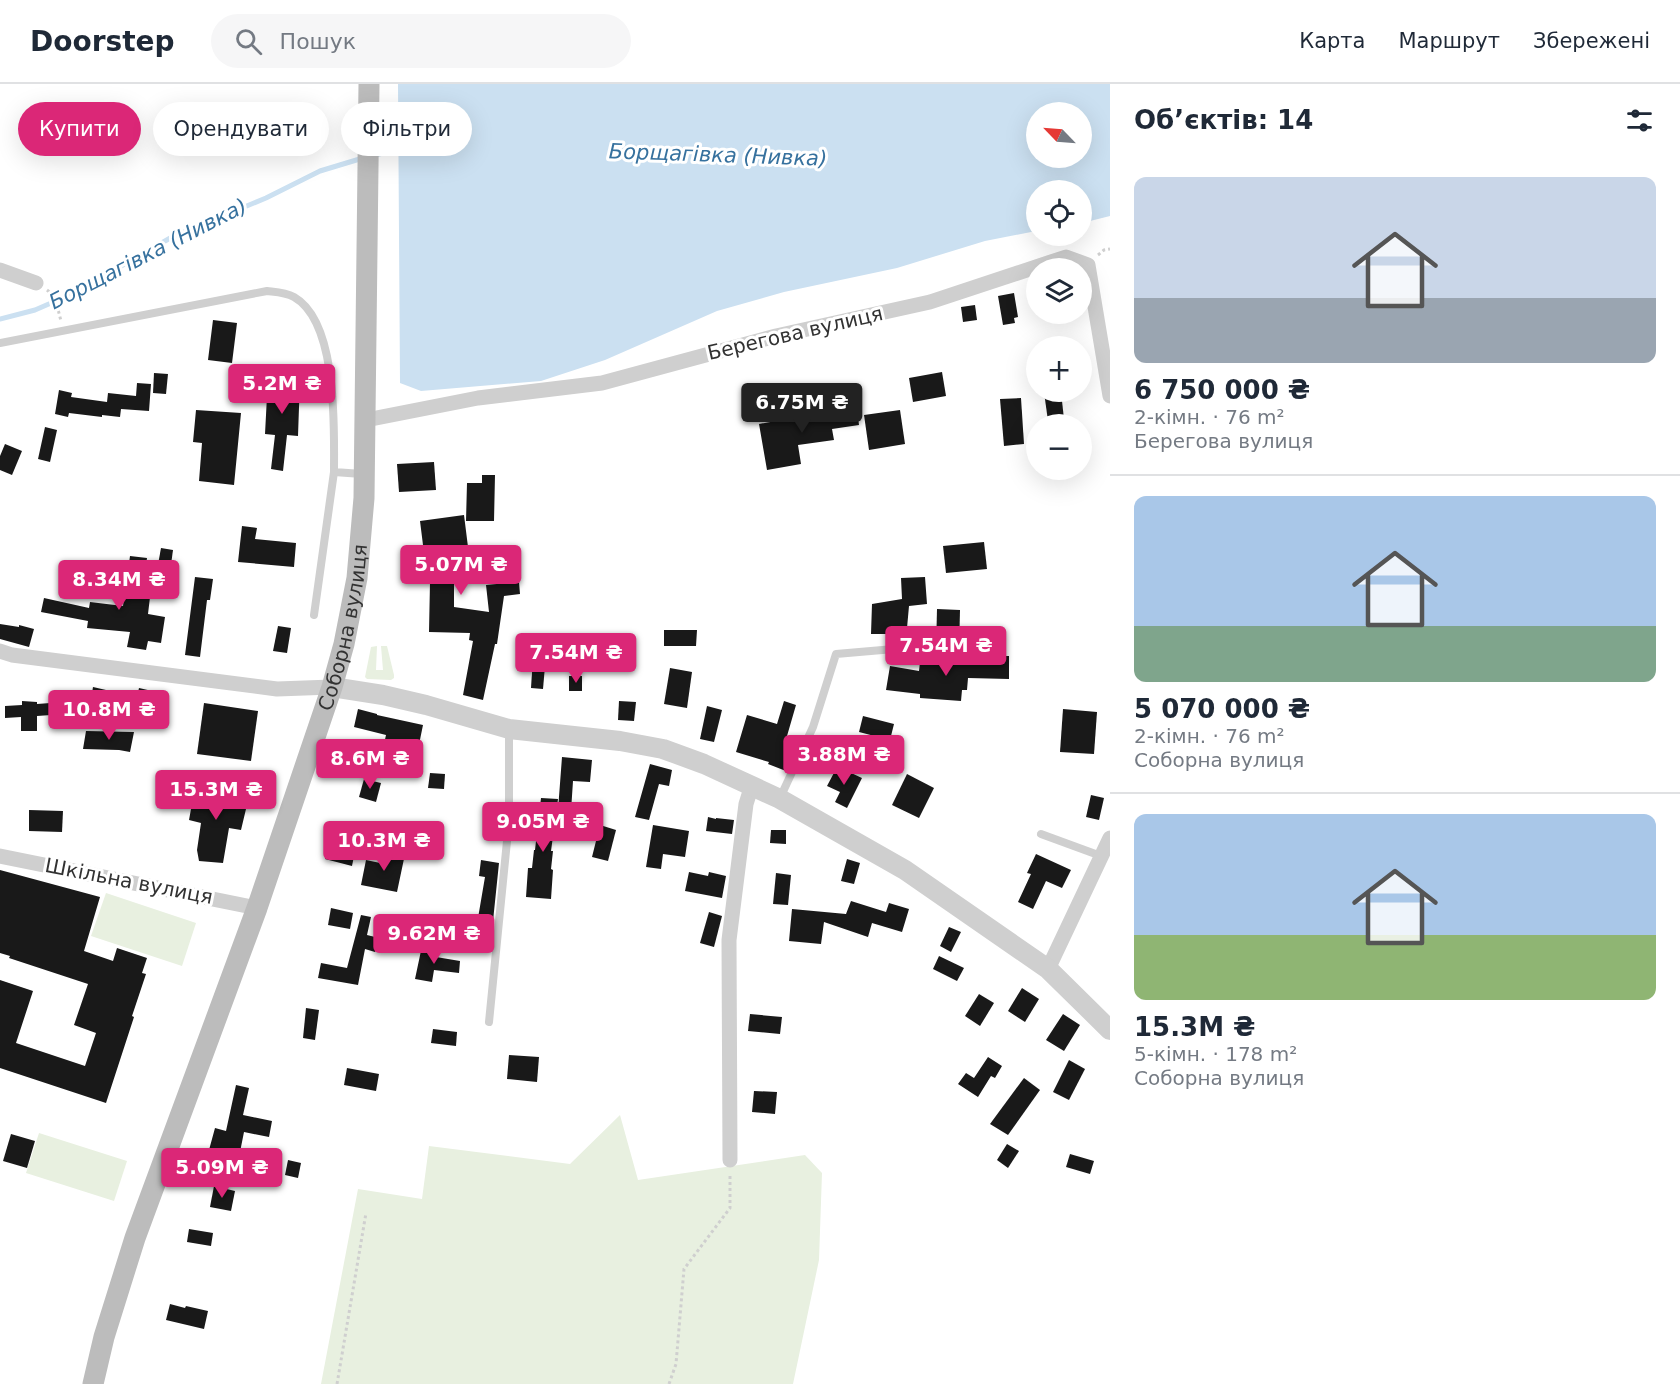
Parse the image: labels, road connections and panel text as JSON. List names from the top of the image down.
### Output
{
  "streets": {
    "main road": ["Соборна вулиця"],
    "street": ["Берегова вулиця", "Шкільна вулиця"]
  },
  "crossings": [
    ["Берегова вулиця", "Соборна вулиця"],
    ["Соборна вулиця", "Шкільна вулиця"]
  ],
  "water": ["Борщагівка (Нивка)"],
  "north": "top left",
  "page": {
    "header": "Doorstep",
    "search": "Пошук",
    "nav": ["Карта", "Маршрут", "Збережені"],
    "heading": "Об’єктів: 14",
    "map_buttons": ["+", "−"],
    "chip": ["Купити", "Орендувати", "Фільтри"],
    "list": [
      {
        "name": "6 750 000 ₴",
        "note": "2-кімн. · 76 m² · Берегова вулиця"
      },
      {
        "name": "5 070 000 ₴",
        "note": "2-кімн. · 76 m² · Соборна вулиця"
      },
      {
        "name": "15.3M ₴",
        "note": "5-кімн. · 178 m² · Соборна вулиця"
      }
    ],
    "price": [
      "5.2M ₴",
      "6.75M ₴",
      "5.07M ₴",
      "8.34M ₴",
      "7.54M ₴",
      "7.54M ₴",
      "10.8M ₴",
      "3.88M ₴",
      "8.6M ₴",
      "15.3M ₴",
      "9.05M ₴",
      "10.3M ₴",
      "9.62M ₴",
      "5.09M ₴"
    ]
  }
}
